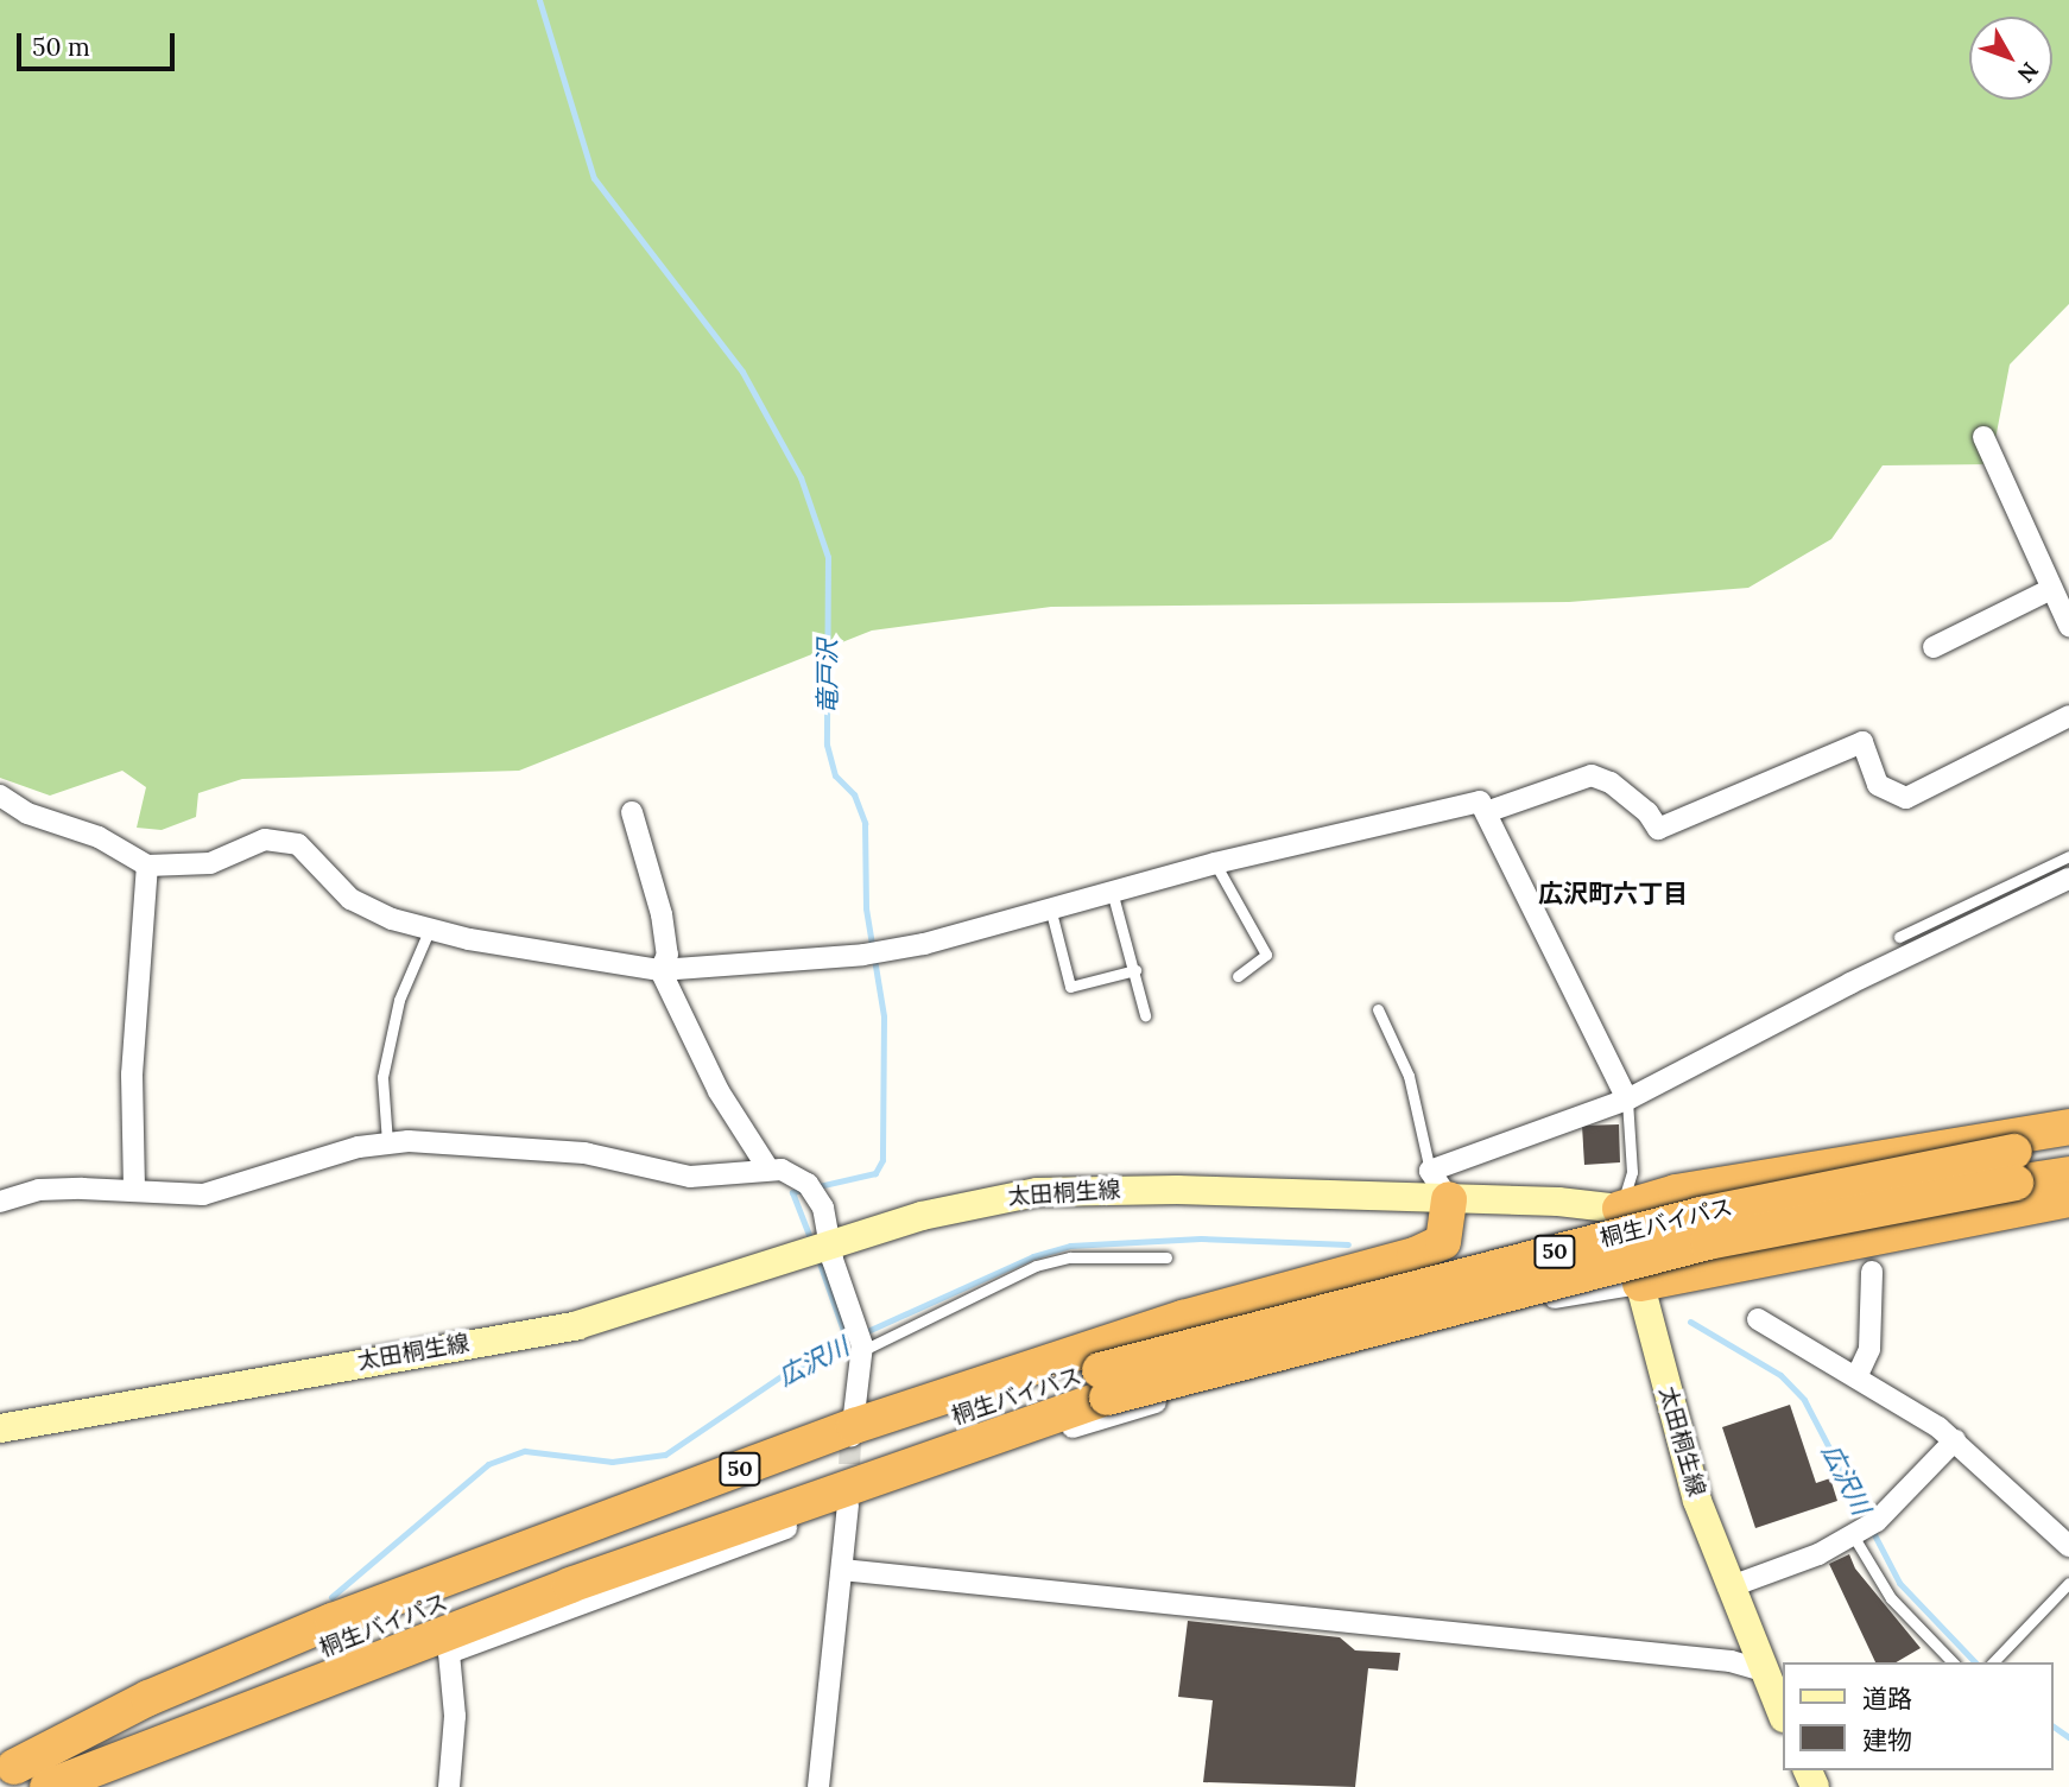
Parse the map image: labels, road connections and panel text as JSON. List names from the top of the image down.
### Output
{
  "streets": {
    "highway": ["桐生バイパス", "50"],
    "main road": ["太田桐生線"]
  },
  "crossings": [
    ["太田桐生線", "50"],
    ["桐生バイパス", "50"]
  ],
  "districts": ["広沢町六丁目"],
  "water": ["竜戸沢", "広沢川"],
  "legend": ["道路", "建物"],
  "scale_bar": "50 m",
  "north": "bottom right"
}
